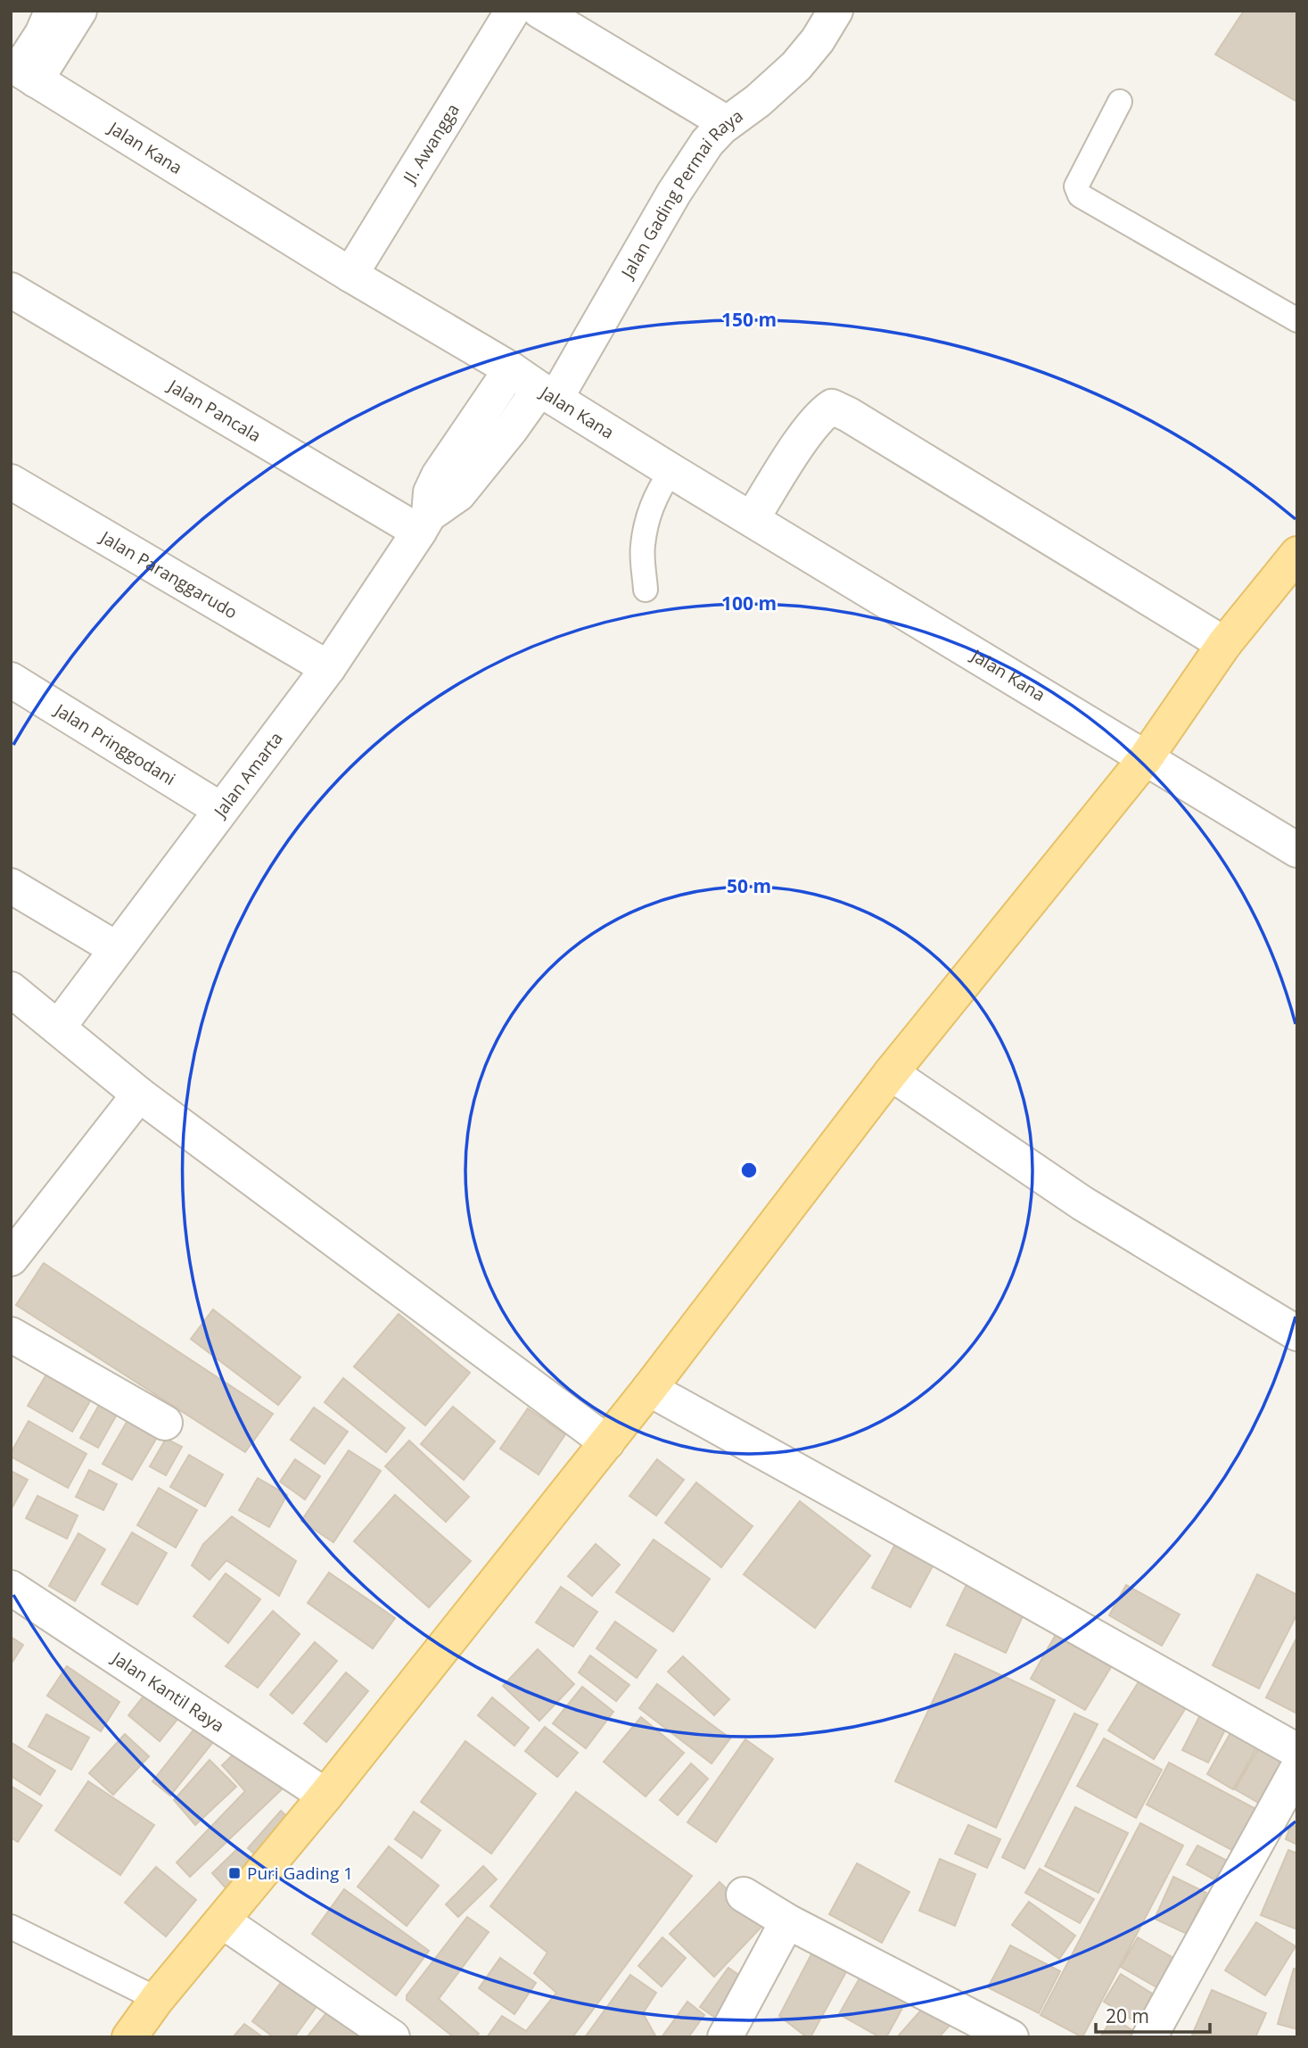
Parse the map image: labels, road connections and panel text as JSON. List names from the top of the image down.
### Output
{
  "streets": {
    "street": [
      "Jl. Awangga",
      "Jalan Kana",
      "Jalan Gading Permai Raya",
      "Jalan Pancala",
      "Jalan Paranggarudo",
      "Jalan Pringgodani",
      "Jalan Amarta",
      "Jalan Kantil Raya"
    ]
  },
  "crossings": [
    ["Jl. Awangga", "Jalan Kana"],
    ["Jalan Kana", "Jalan Gading Permai Raya"],
    ["Jalan Kana", "Jalan Amarta"],
    ["Jalan Gading Permai Raya", "Jalan Amarta"],
    ["Jalan Pancala", "Jalan Amarta"],
    ["Jalan Paranggarudo", "Jalan Amarta"],
    ["Jalan Pringgodani", "Jalan Amarta"]
  ],
  "places": {
    "transit": ["Puri Gading 1"]
  },
  "scale_bar": "20 m",
  "rings": ["150 m", "100 m", "50 m"]
}
